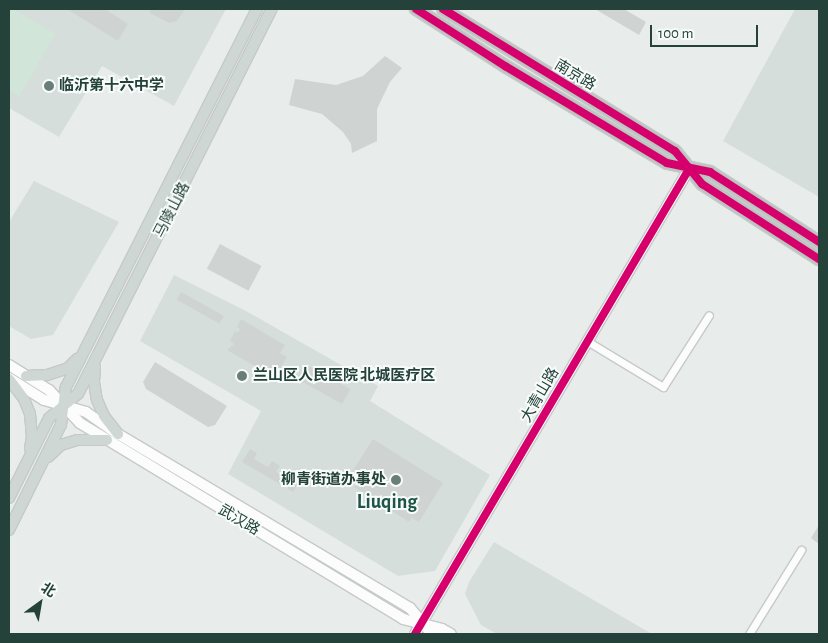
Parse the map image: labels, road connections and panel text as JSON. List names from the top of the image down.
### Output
{
  "streets": {
    "highway": ["南京路"],
    "main road": ["马陵山路", "大青山路", "武汉路"]
  },
  "crossings": [
    ["南京路", "大青山路"],
    ["马陵山路", "武汉路"],
    ["大青山路", "武汉路"]
  ],
  "districts": ["Liuqing"],
  "places": ["临沂第十六中学", "兰山区人民医院 北城医疗区", "柳青街道办事处"],
  "scale_bar": "100 m",
  "north": "top right"
}
